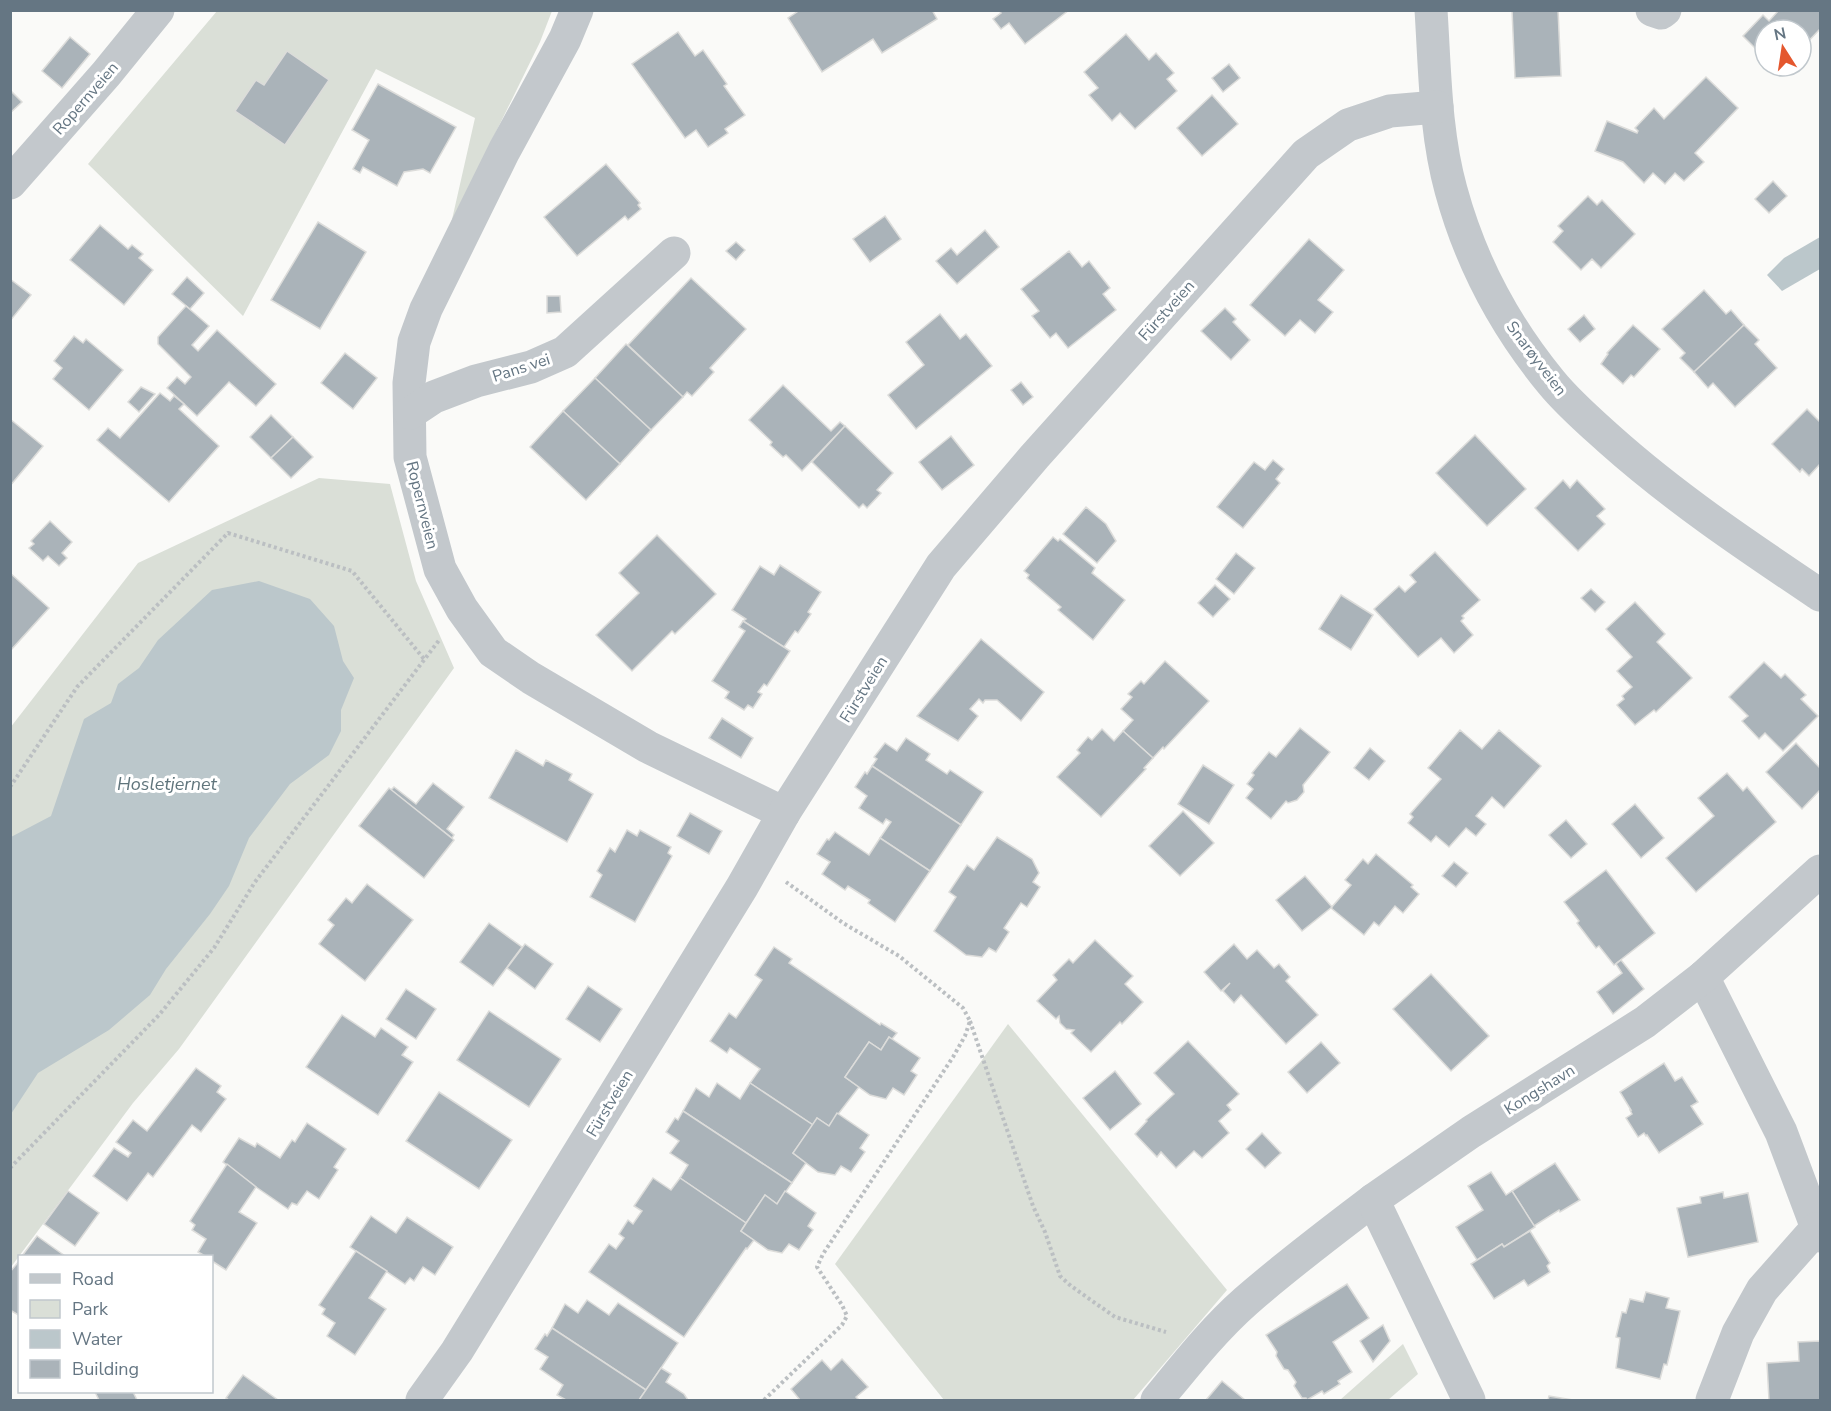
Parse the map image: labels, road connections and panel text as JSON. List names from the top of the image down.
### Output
{
  "streets": {
    "street": [
      "Ropernveien",
      "Fürstveien",
      "Snarøyveien",
      "Pans vei",
      "Kongshavn"
    ]
  },
  "crossings": [
    ["Ropernveien", "Fürstveien"],
    ["Ropernveien", "Pans vei"],
    ["Fürstveien", "Snarøyveien"]
  ],
  "water": ["Hosletjernet"],
  "legend": [
    "Road",
    "Park",
    "Water",
    "Building"
  ],
  "north": "top"
}
